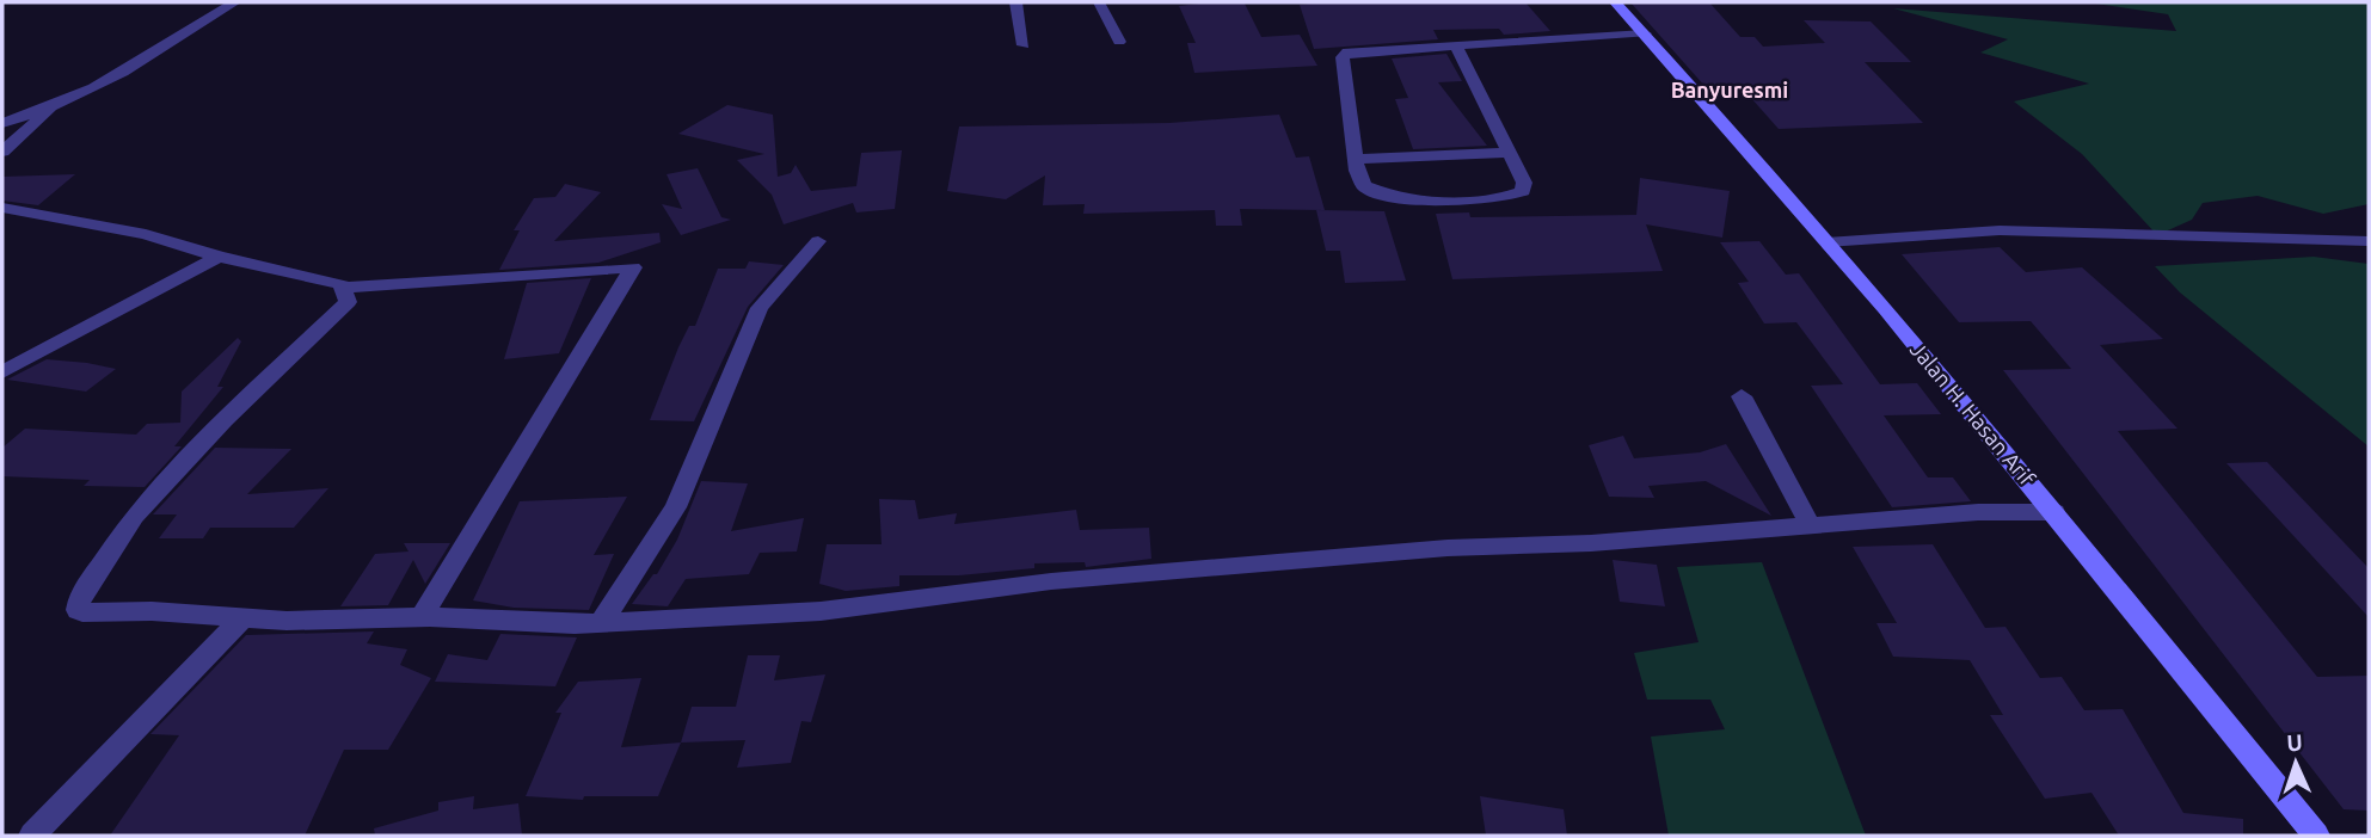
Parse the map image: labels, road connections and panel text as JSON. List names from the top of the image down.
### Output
{
  "streets": {
    "main road": ["Jalan H. Hasan Arif"]
  },
  "districts": ["Banyuresmi"],
  "north": "top"
}
